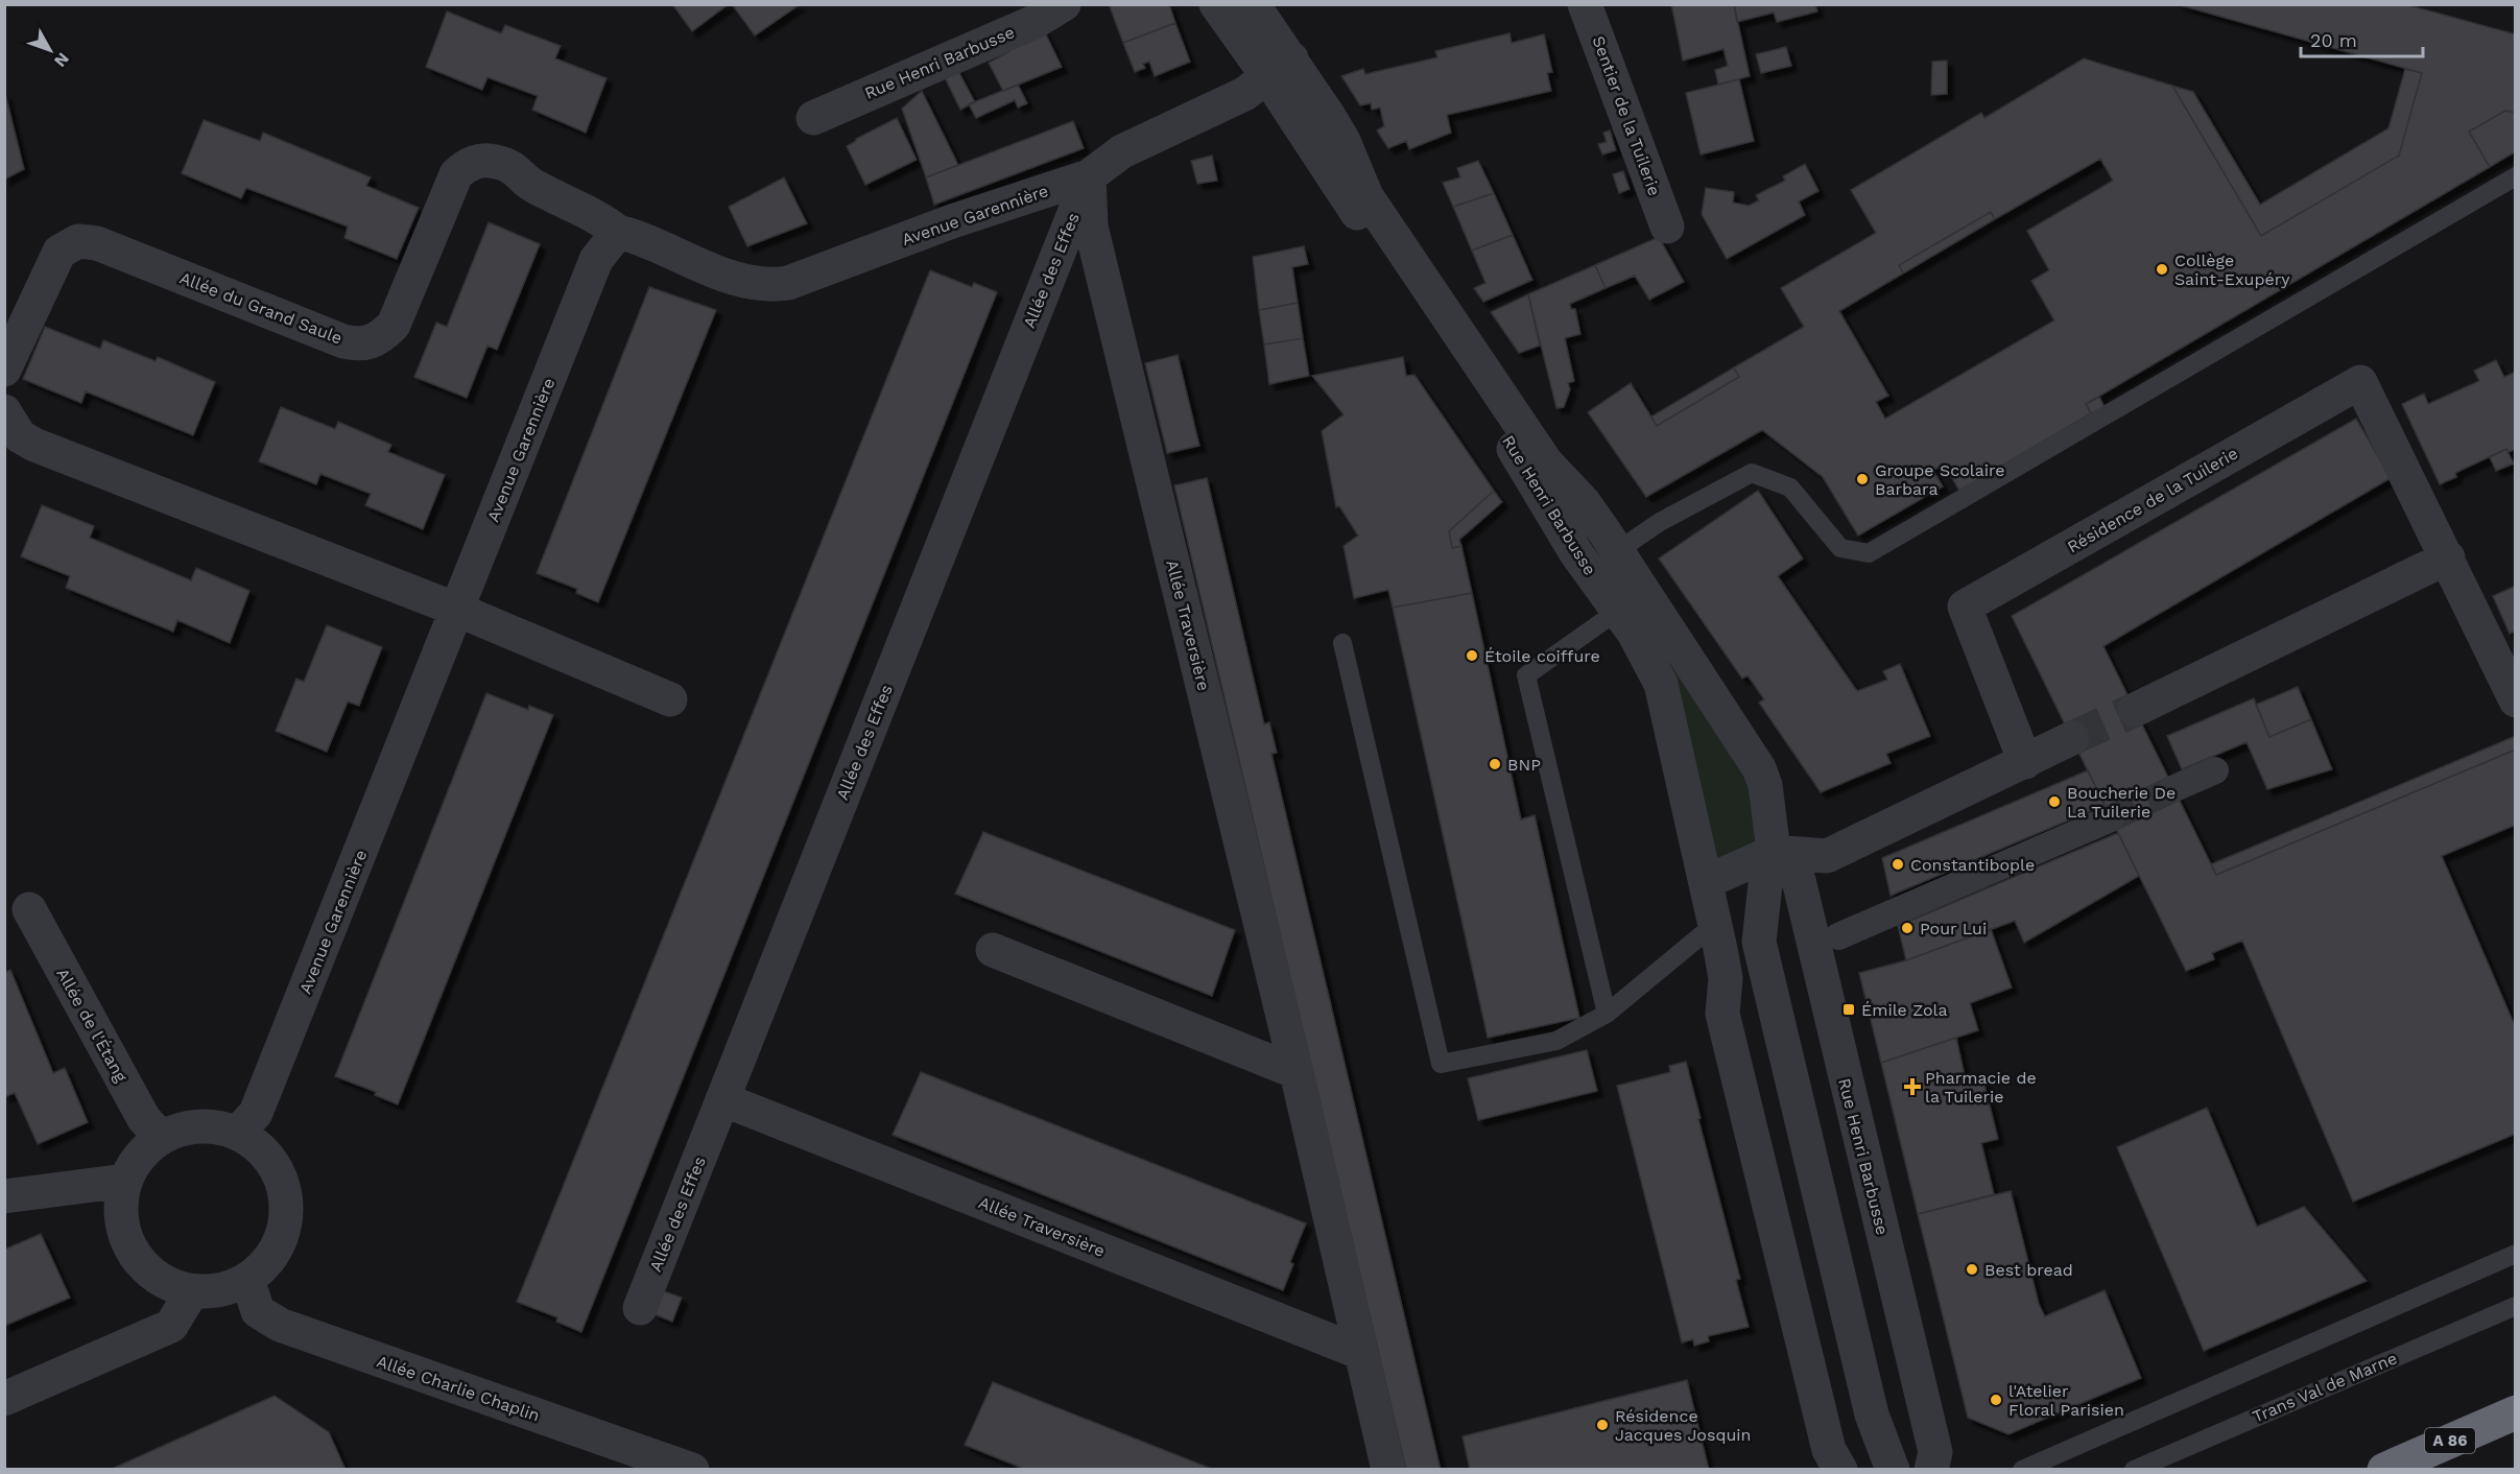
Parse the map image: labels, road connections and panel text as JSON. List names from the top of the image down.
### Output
{
  "streets": {
    "highway": ["A 86"],
    "street": [
      "Rue Henri Barbusse",
      "Sentier de la Tuilerie",
      "Avenue Garennière",
      "Allée des Effes",
      "Allée du Grand Saule",
      "Résidence de la Tuilerie",
      "Allée Traversière",
      "Allée de l'Étang",
      "Allée Charlie Chaplin"
    ],
    "lane": ["Trans Val de Marne"]
  },
  "crossings": [
    ["Avenue Garennière", "Allée des Effes"],
    ["Avenue Garennière", "Allée du Grand Saule"],
    ["Avenue Garennière", "Allée Traversière"],
    ["Avenue Garennière", "Allée de l'Étang"],
    ["Avenue Garennière", "Allée Charlie Chaplin"],
    ["Allée des Effes", "Allée Traversière"],
    ["Allée de l'Étang", "Allée Charlie Chaplin"]
  ],
  "places": {
    "other": [
      "Collège Saint-Exupéry",
      "Groupe Scolaire Barbara",
      "Étoile coiffure",
      "BNP",
      "Boucherie De La Tuilerie",
      "Constantibople",
      "Pour Lui",
      "Best bread",
      "l'Atelier Floral Parisien",
      "Résidence Jacques Josquin"
    ],
    "transit": ["Émile Zola"],
    "health": ["Pharmacie de la Tuilerie"]
  },
  "scale_bar": "20 m",
  "north": "bottom right"
}
